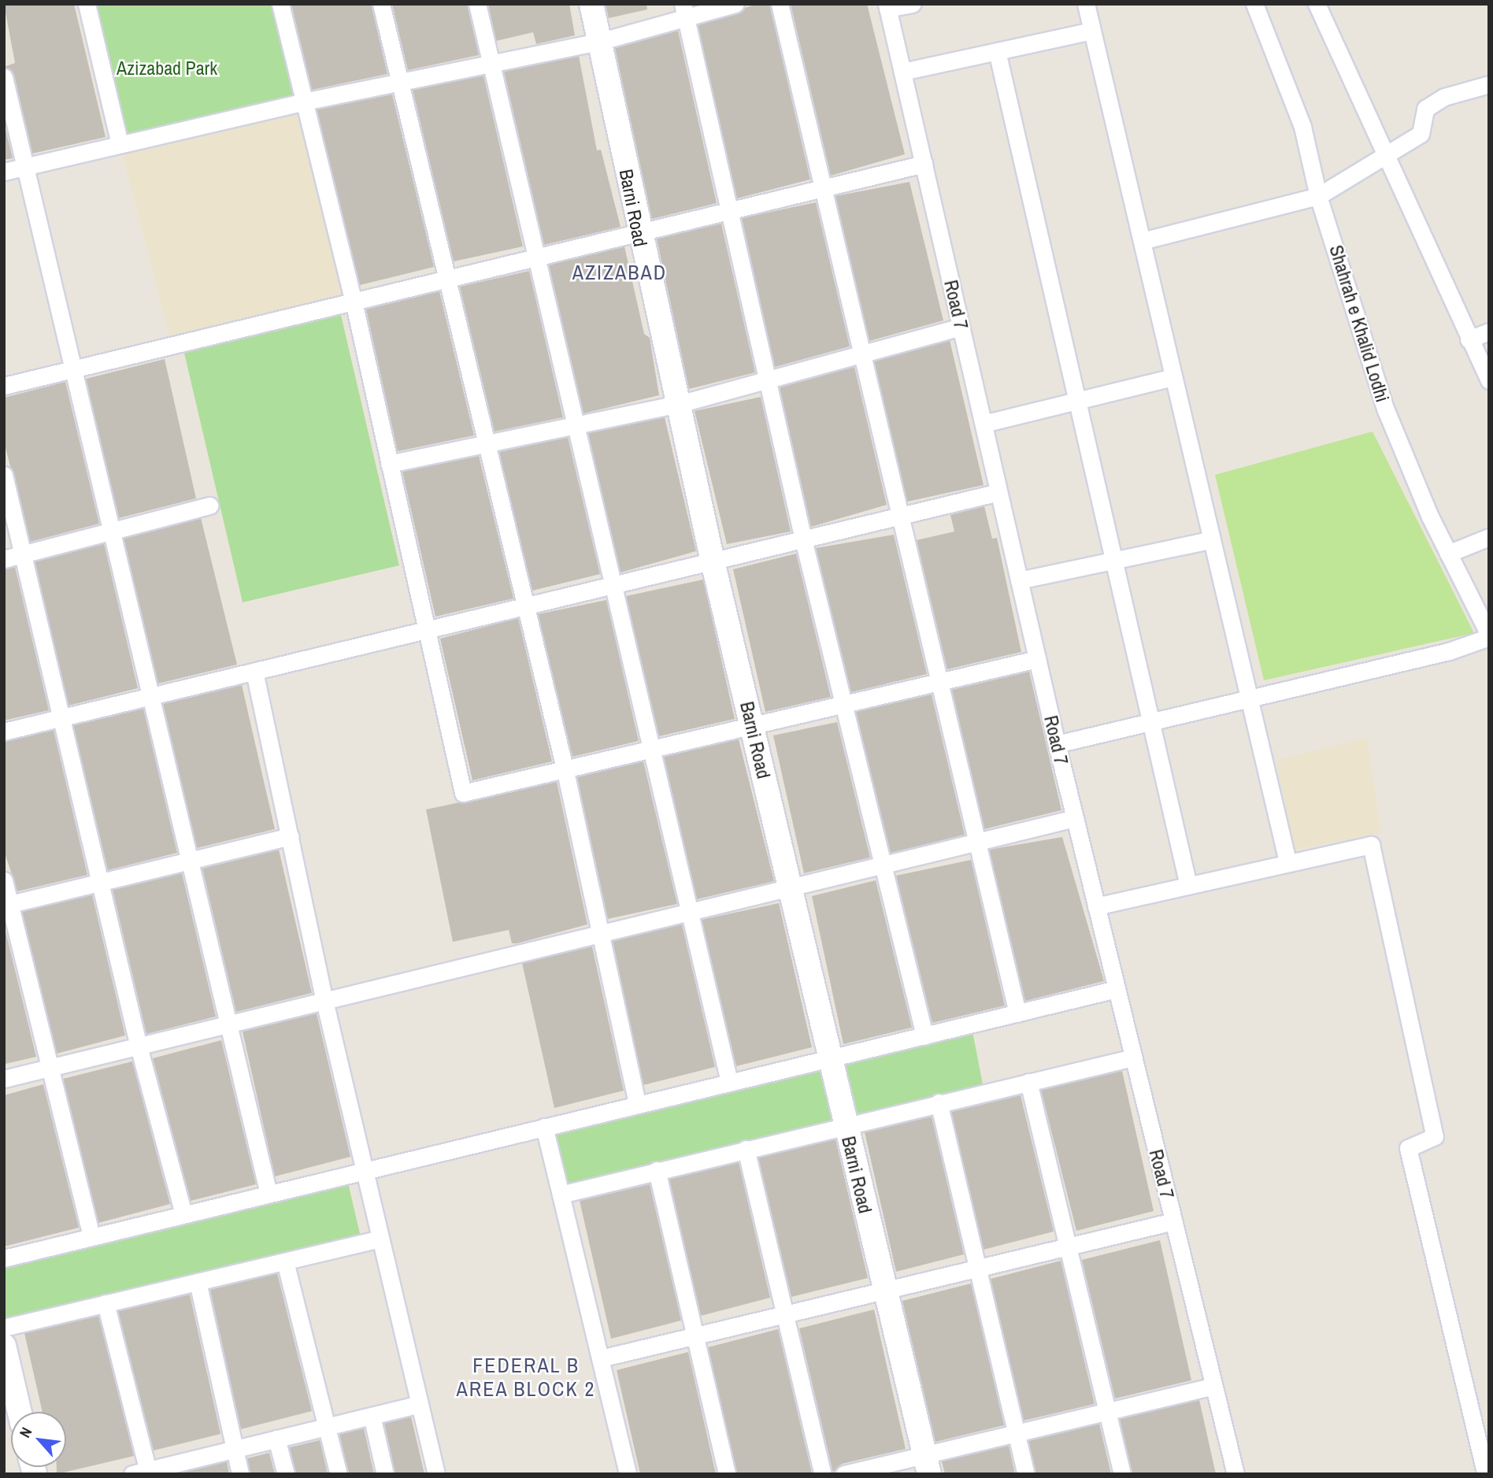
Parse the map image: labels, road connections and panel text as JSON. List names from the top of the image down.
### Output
{
  "streets": {
    "street": ["Barni Road", "Road 7", "Shahrah e Khalid Lodhi"]
  },
  "districts": ["AZIZABAD", "FEDERAL B AREA BLOCK 2"],
  "parks": ["Azizabad Park"],
  "north": "top left"
}
